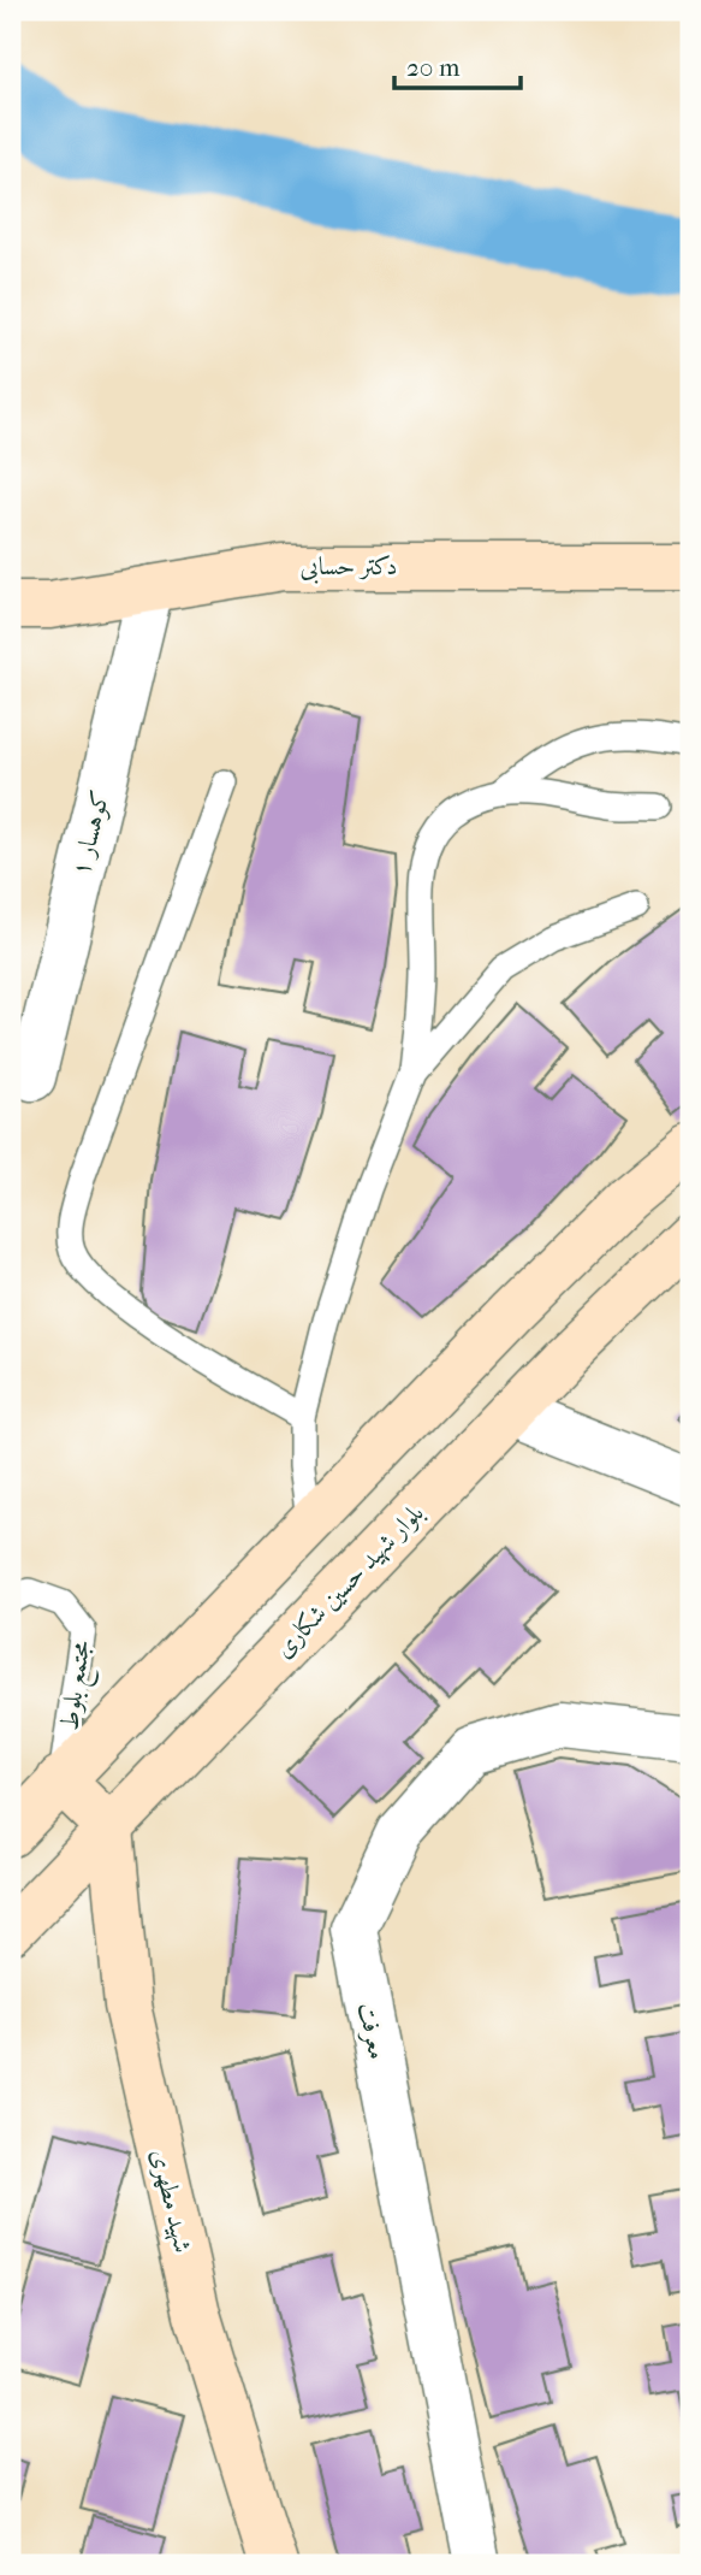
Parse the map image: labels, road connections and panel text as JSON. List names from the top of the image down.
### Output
{
  "streets": {
    "main road": ["دکتر حسابی", "بلوار شهید حسین شکاری", "شهید مطهری"],
    "street": ["کوهسار ۱", "معرفت"],
    "lane": ["مجتمع بلوط"]
  },
  "crossings": [
    ["دکتر حسابی", "کوهسار ۱"],
    ["بلوار شهید حسین شکاری", "شهید مطهری"]
  ],
  "scale_bar": "20 m"
}
